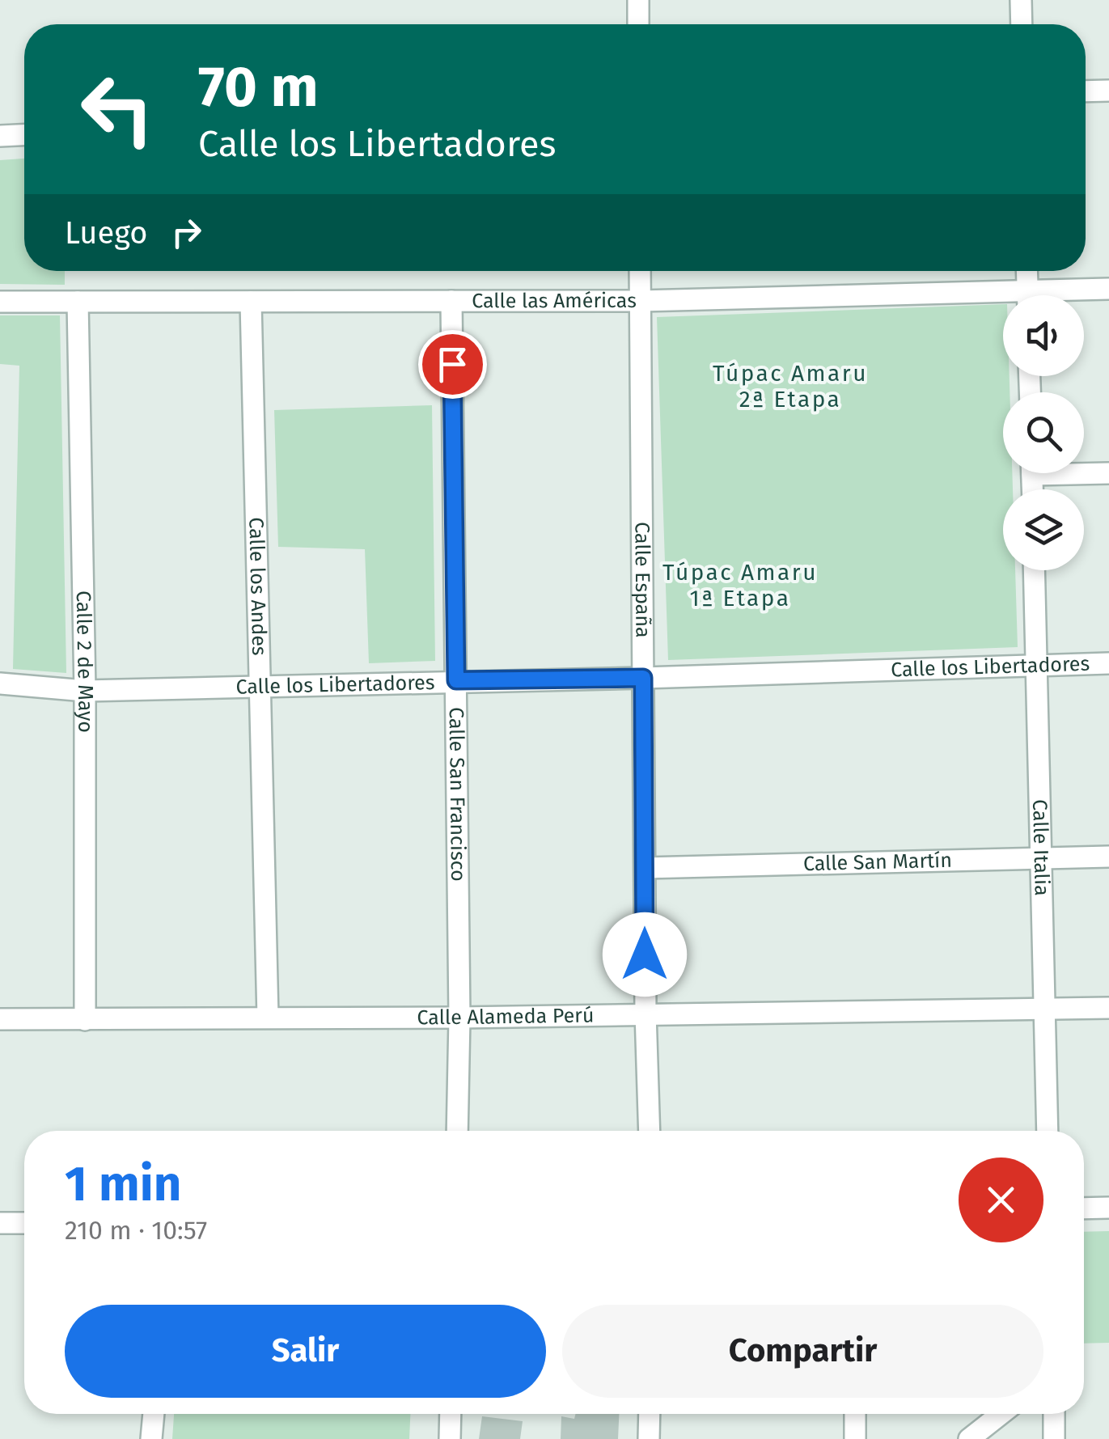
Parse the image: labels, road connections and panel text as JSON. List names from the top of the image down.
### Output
{
  "streets": {
    "street": [
      "Calle las Américas",
      "Calle España",
      "Calle los Andes",
      "Calle 2 de Mayo",
      "Calle los Libertadores",
      "Calle San Francisco",
      "Calle Italia",
      "Calle San Martín",
      "Calle Alameda Perú"
    ]
  },
  "crossings": [
    ["Calle las Américas", "Calle España"],
    ["Calle las Américas", "Calle los Andes"],
    ["Calle las Américas", "Calle 2 de Mayo"],
    ["Calle las Américas", "Calle San Francisco"],
    ["Calle España", "Calle los Libertadores"],
    ["Calle España", "Calle San Martín"],
    ["Calle España", "Calle Alameda Perú"],
    ["Calle los Andes", "Calle los Libertadores"],
    ["Calle los Andes", "Calle Alameda Perú"],
    ["Calle 2 de Mayo", "Calle los Libertadores"],
    ["Calle 2 de Mayo", "Calle Alameda Perú"],
    ["Calle los Libertadores", "Calle San Francisco"],
    ["Calle los Libertadores", "Calle Italia"],
    ["Calle San Francisco", "Calle Alameda Perú"],
    ["Calle Italia", "Calle San Martín"],
    ["Calle Italia", "Calle Alameda Perú"]
  ],
  "districts": ["Túpac Amaru 2ª Etapa", "Túpac Amaru 1ª Etapa"],
  "page": {
    "turn": ["70 m", "Calle los Libertadores"],
    "then": "Luego",
    "heading": ["1 min", "210 m · 10:57"],
    "buttons": ["Salir", "Compartir"]
  }
}
